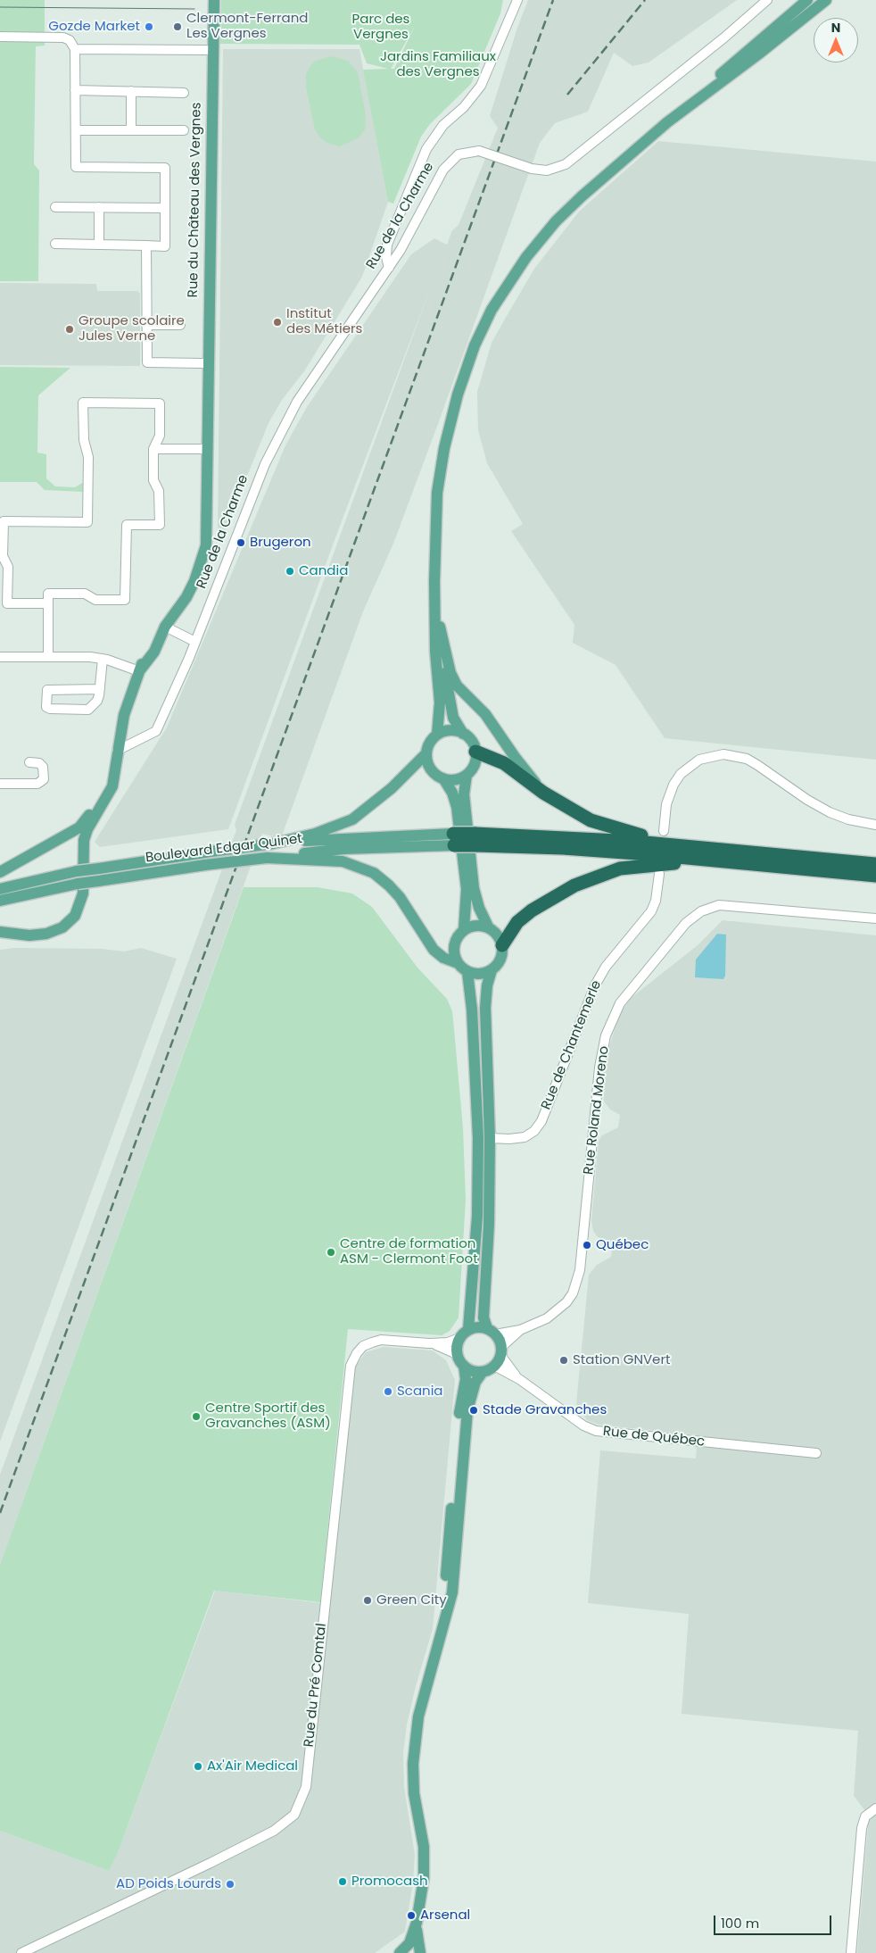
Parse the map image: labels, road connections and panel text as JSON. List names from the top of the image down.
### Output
{
  "streets": {
    "main road": ["Rue du Château des Vergnes", "Boulevard Edgar Quinet"],
    "street": [
      "Rue de la Charme",
      "Rue de Chantemerle",
      "Rue Roland Moreno",
      "Rue de Québec",
      "Rue du Pré Comtal"
    ]
  },
  "crossings": [
    ["Rue de Québec", "Rue du Pré Comtal"]
  ],
  "parks": ["Parc des Vergnes", "Jardins Familiaux des Vergnes"],
  "places": [
    "Gozde Market",
    "Clermont-Ferrand Les Vergnes",
    "Institut des Métiers",
    "Groupe scolaire Jules Verne",
    "Brugeron",
    "Candia",
    "Québec",
    "Centre de formation ASM - Clermont Foot",
    "Station GNVert",
    "Scania",
    "Stade Gravanches",
    "Centre Sportif des Gravanches (ASM)",
    "Green City",
    "Ax'Air Medical",
    "Promocash",
    "AD Poids Lourds",
    "Arsenal"
  ],
  "scale_bar": "100 m",
  "north": "top"
}
